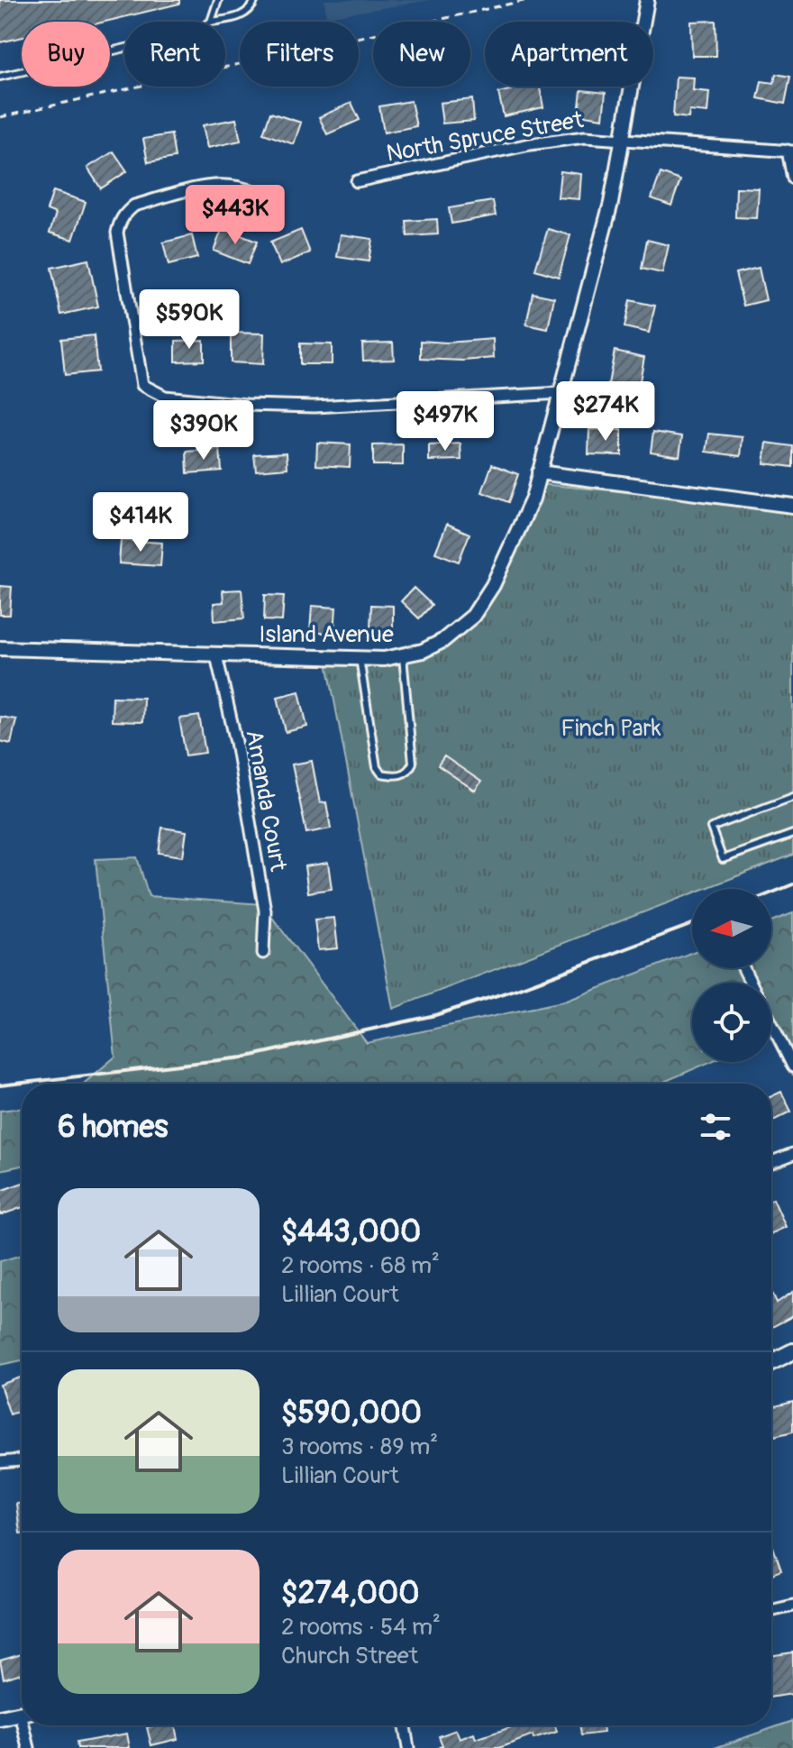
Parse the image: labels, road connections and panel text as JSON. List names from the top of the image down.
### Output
{
  "streets": {
    "street": ["North Spruce Street", "Island Avenue", "Amanda Court"]
  },
  "crossings": [
    ["North Spruce Street", "Island Avenue"],
    ["Island Avenue", "Amanda Court"]
  ],
  "parks": ["Finch Park"],
  "north": "left",
  "page": {
    "chip": [
      "Buy",
      "Rent",
      "Filters",
      "New",
      "Apartment"
    ],
    "price": [
      "$443K",
      "$590K",
      "$274K",
      "$497K",
      "$390K",
      "$414K"
    ],
    "heading": "6 homes",
    "list": [
      {
        "name": "$443,000",
        "note": "2 rooms · 68 m² · Lillian Court"
      },
      {
        "name": "$590,000",
        "note": "3 rooms · 89 m² · Lillian Court"
      },
      {
        "name": "$274,000",
        "note": "2 rooms · 54 m² · Church Street"
      }
    ]
  }
}
